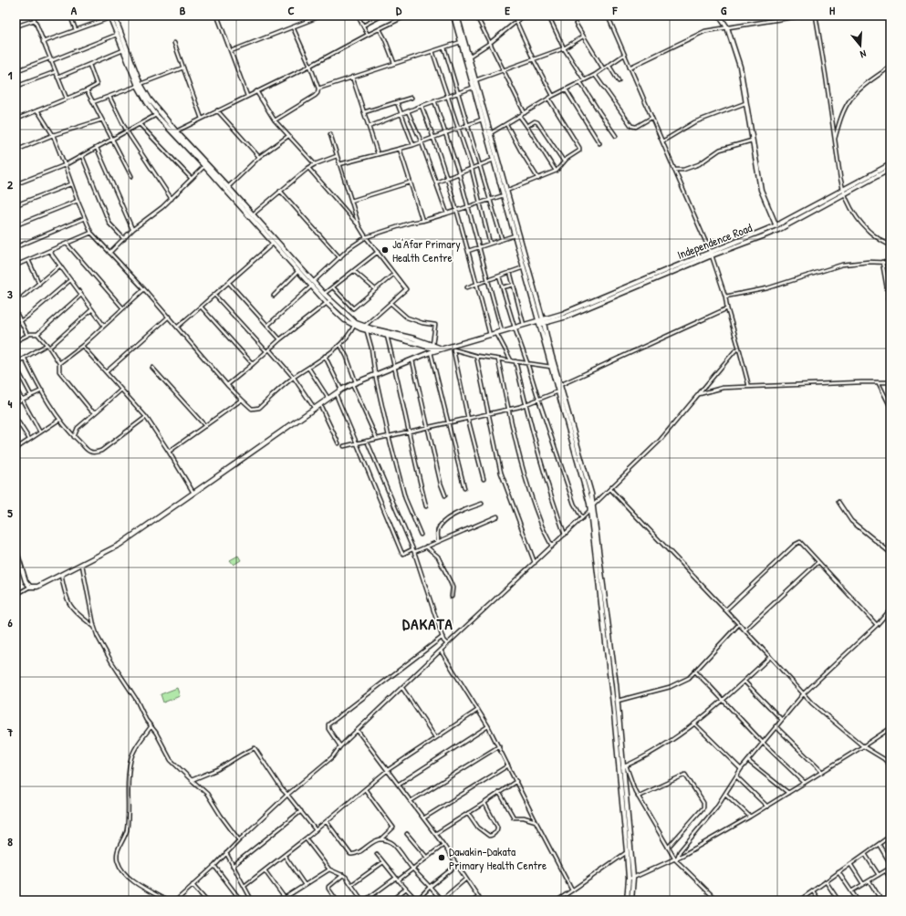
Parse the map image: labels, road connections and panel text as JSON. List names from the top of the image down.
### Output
{
  "streets": {
    "main road": ["Independence Road"]
  },
  "districts": ["DAKATA"],
  "places": ["Ja'Afar Primary Health Centre", "Dawakin-Dakata Primary Health Centre"],
  "north": "bottom",
  "grid": {
    "columns": [
      "A",
      "B",
      "C",
      "D",
      "E",
      "F",
      "G",
      "H"
    ],
    "rows": [
      "1",
      "2",
      "3",
      "4",
      "5",
      "6",
      "7",
      "8"
    ]
  }
}
